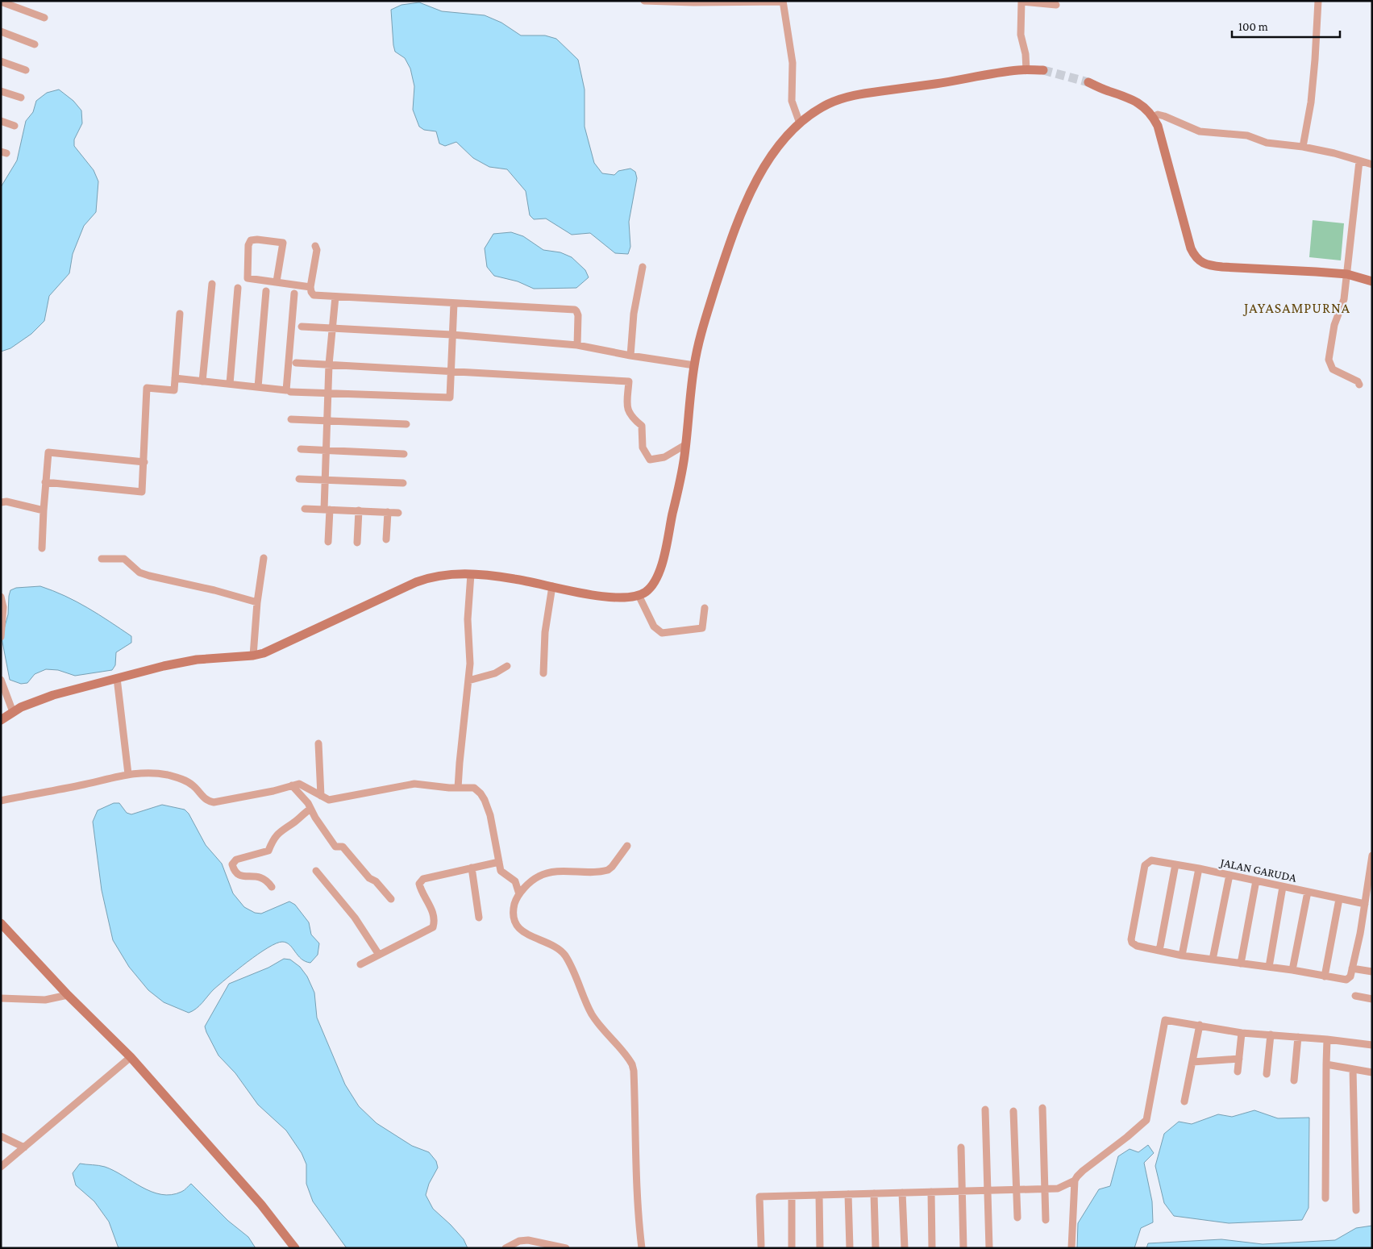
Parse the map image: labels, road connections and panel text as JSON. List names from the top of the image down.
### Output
{
  "streets": {
    "street": ["JALAN GARUDA"]
  },
  "districts": ["JAYASAMPURNA"],
  "scale_bar": "100 m"
}
